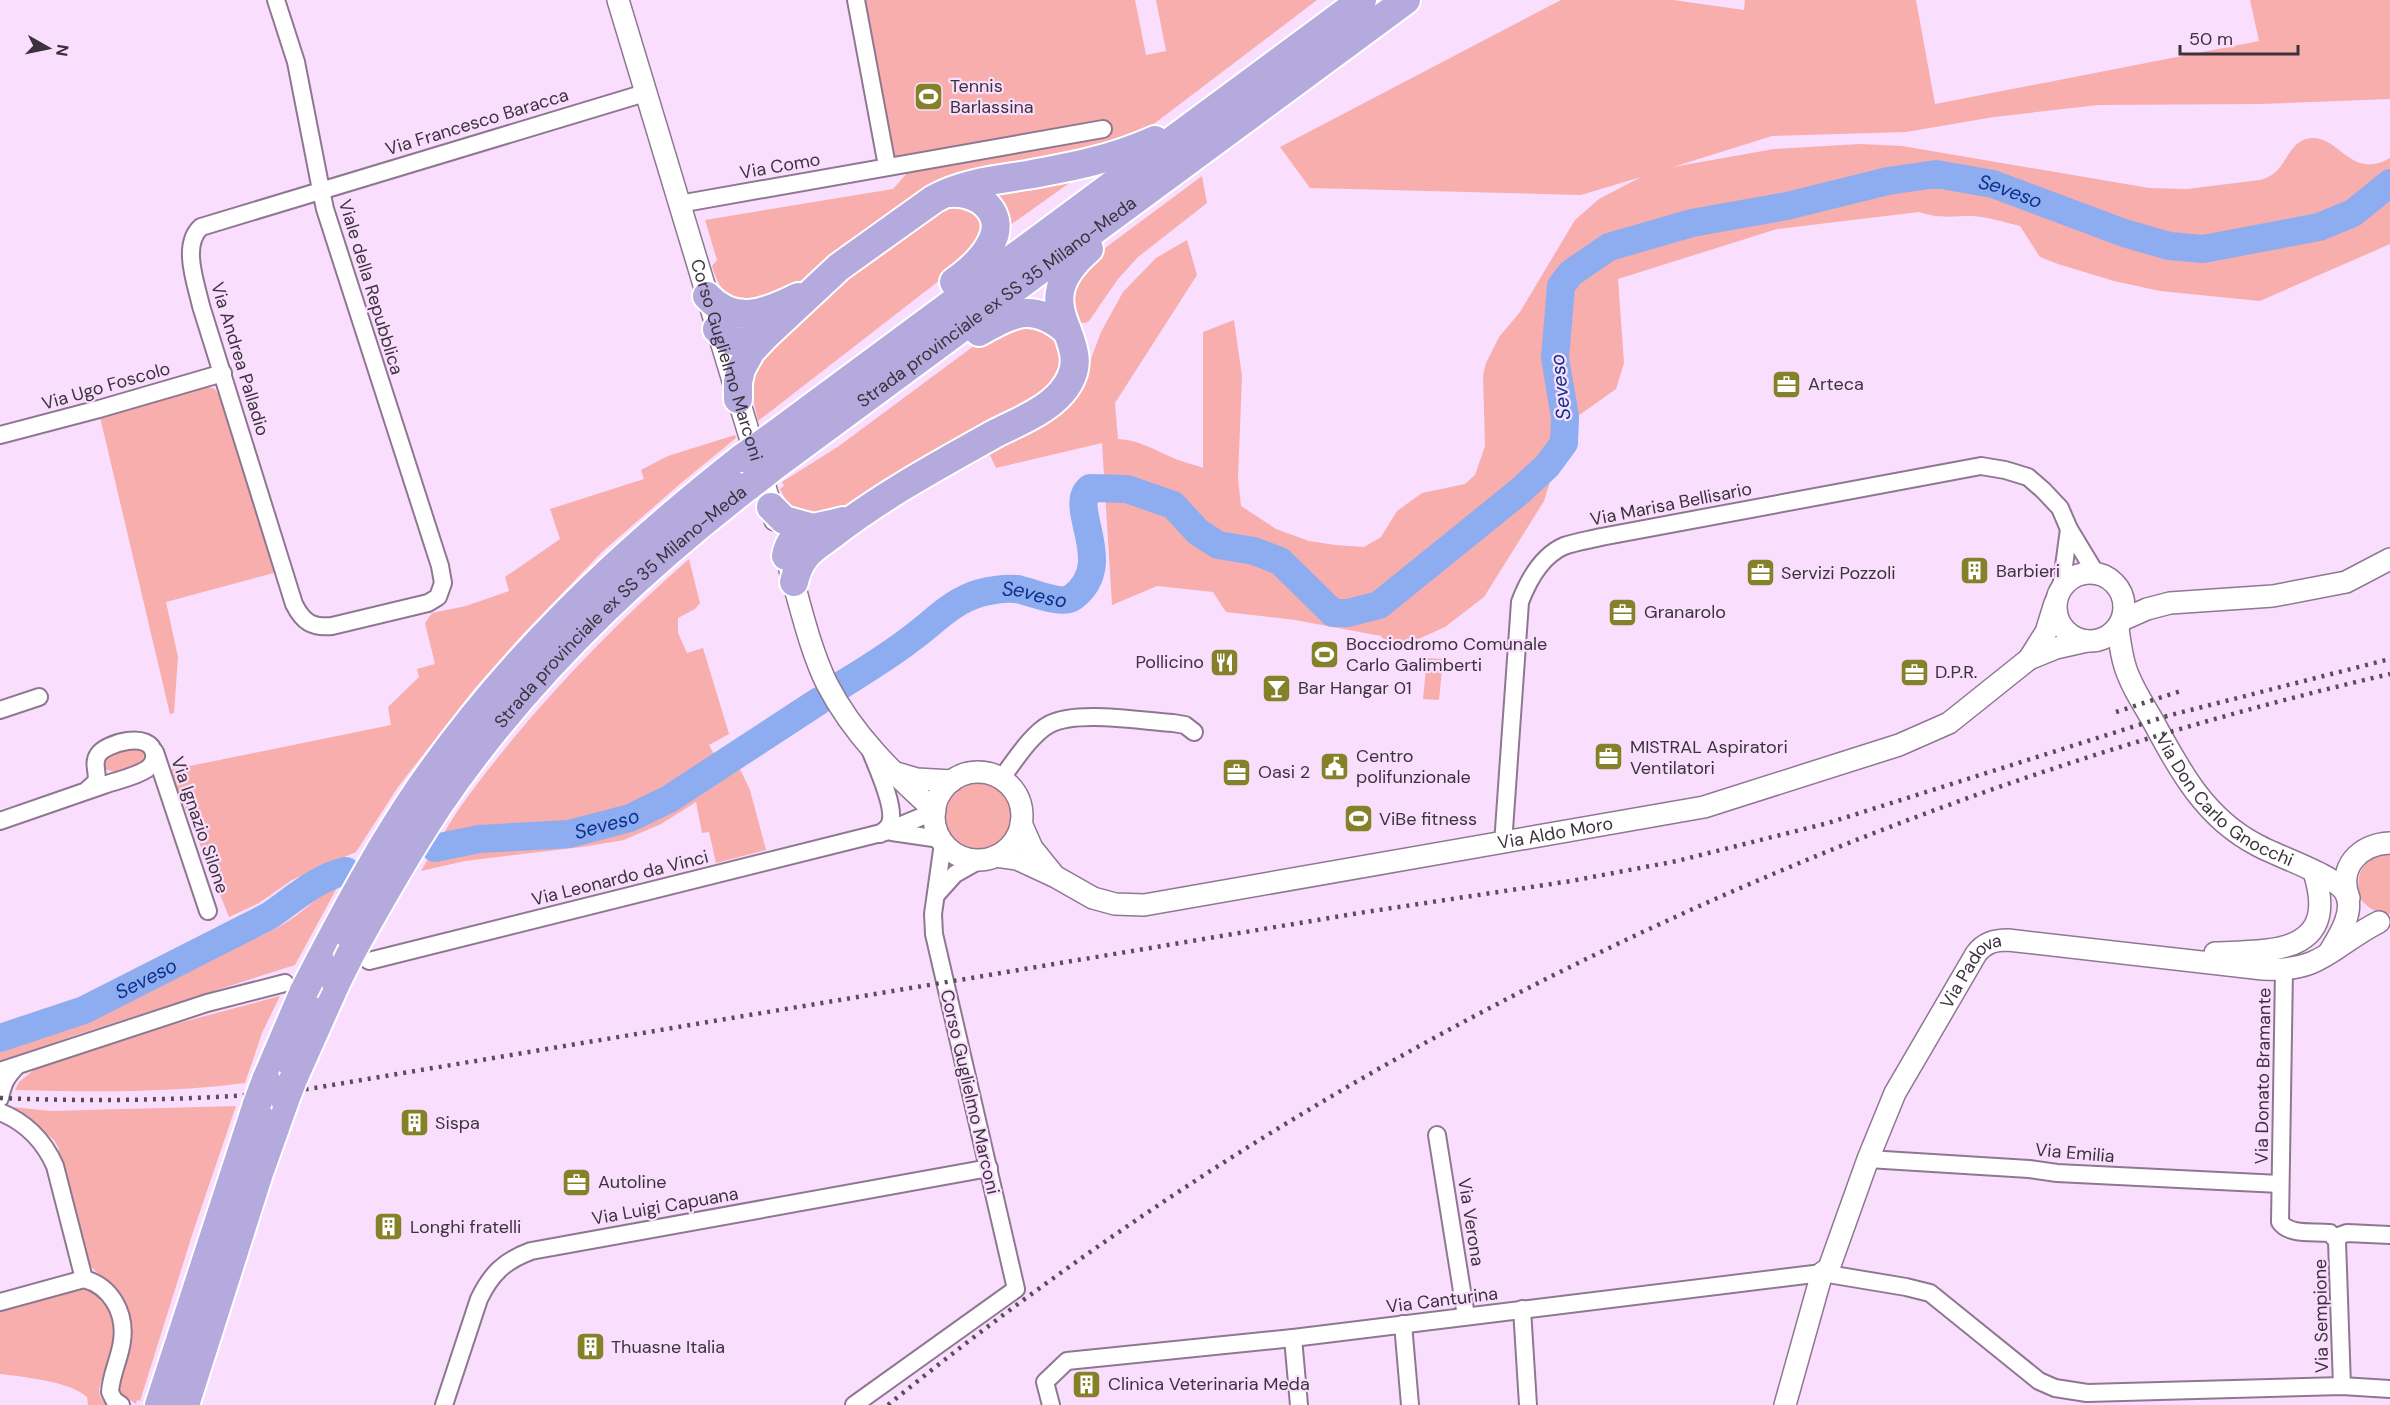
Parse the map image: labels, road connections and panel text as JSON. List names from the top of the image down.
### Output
{
  "streets": {
    "highway": ["Strada provinciale ex SS 35 Milano-Meda"],
    "street": [
      "Via Francesco Baracca",
      "Via Como",
      "Viale della Repubblica",
      "Via Andrea Palladio",
      "Corso Guglielmo Marconi",
      "Via Ugo Foscolo",
      "Via Marisa Bellisario",
      "Via Don Carlo Gnocchi",
      "Via Ignazio Silone",
      "Via Aldo Moro",
      "Via Leonardo da Vinci",
      "Via Padova",
      "Via Donato Bramante",
      "Via Emilia",
      "Via Luigi Capuana",
      "Via Verona",
      "Via Canturina",
      "Via Sempione"
    ]
  },
  "crossings": [
    ["Via Francesco Baracca", "Viale della Repubblica"],
    ["Via Francesco Baracca", "Via Andrea Palladio"],
    ["Via Francesco Baracca", "Corso Guglielmo Marconi"],
    ["Via Como", "Corso Guglielmo Marconi"],
    ["Viale della Repubblica", "Via Andrea Palladio"],
    ["Strada provinciale ex SS 35 Milano-Meda", "Via Leonardo da Vinci"],
    ["Via Andrea Palladio", "Via Ugo Foscolo"],
    ["Corso Guglielmo Marconi", "Via Aldo Moro"],
    ["Corso Guglielmo Marconi", "Via Luigi Capuana"],
    ["Via Marisa Bellisario", "Via Don Carlo Gnocchi"],
    ["Via Marisa Bellisario", "Via Aldo Moro"],
    ["Via Don Carlo Gnocchi", "Via Aldo Moro"],
    ["Via Don Carlo Gnocchi", "Via Padova"],
    ["Via Padova", "Via Donato Bramante"],
    ["Via Padova", "Via Emilia"],
    ["Via Padova", "Via Canturina"],
    ["Via Donato Bramante", "Via Emilia"],
    ["Via Donato Bramante", "Via Sempione"],
    ["Via Emilia", "Via Sempione"],
    ["Via Verona", "Via Canturina"],
    ["Via Canturina", "Via Sempione"]
  ],
  "water": ["Seveso"],
  "places": {
    "sports": ["Tennis Barlassina", "Bocciodromo Comunale Carlo Galimberti", "ViBe fitness"],
    "office": [
      "Arteca",
      "Servizi Pozzoli",
      "Granarolo",
      "D.P.R.",
      "MISTRAL Aspiratori Ventilatori",
      "Oasi 2",
      "Autoline"
    ],
    "building": [
      "Barbieri",
      "Sispa",
      "Longhi fratelli",
      "Thuasne Italia",
      "Clinica Veterinaria Meda"
    ],
    "restaurant": ["Pollicino"],
    "bar": ["Bar Hangar 01"],
    "public building": ["Centro polifunzionale"]
  },
  "scale_bar": "50 m",
  "north": "right"
}
